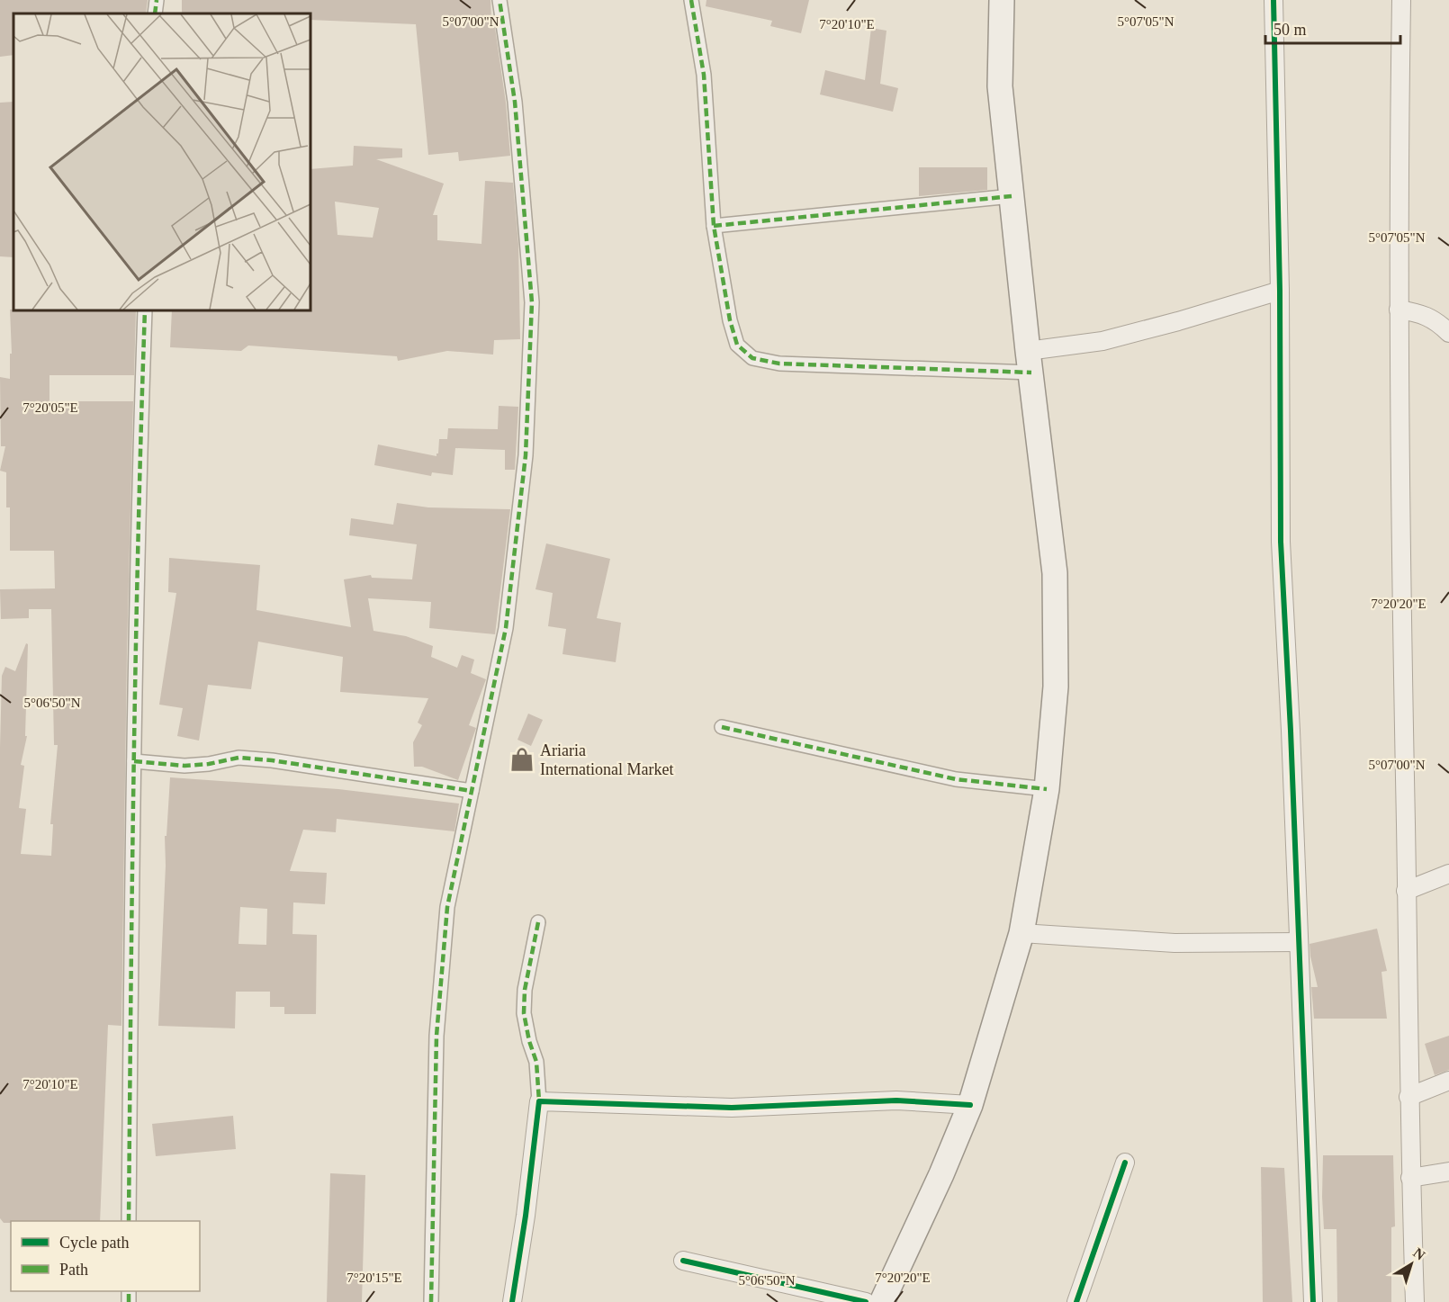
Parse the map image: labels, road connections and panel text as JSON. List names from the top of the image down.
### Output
{
  "places": {
    "shop": ["Ariaria International Market"]
  },
  "legend": ["Cycle path", "Path"],
  "scale_bar": "50 m",
  "north": "top right",
  "coordinates": [
    "5°07'00\"N",
    "5°07'05\"N",
    "7°20'10\"E",
    "7°20'05\"E",
    "7°20'20\"E",
    "5°06'50\"N",
    "7°20'15\"E"
  ]
}
